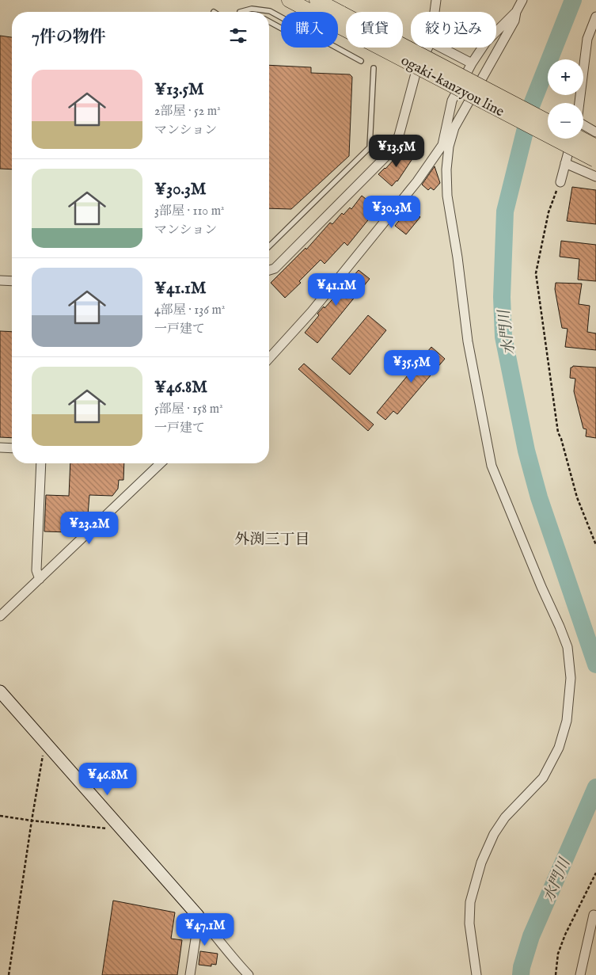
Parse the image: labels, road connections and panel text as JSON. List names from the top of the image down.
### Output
{
  "streets": {
    "main road": ["ogaki-kanzyou line"]
  },
  "districts": ["外渕三丁目"],
  "water": ["水門川"],
  "page": {
    "chip": ["購入", "賃貸", "絞り込み"],
    "heading": "7件の物件",
    "map_buttons": ["+", "−"],
    "list": [
      {
        "name": "¥13.5M",
        "note": "2部屋 · 52 m² · マンション"
      },
      {
        "name": "¥30.3M",
        "note": "3部屋 · 110 m² · マンション"
      },
      {
        "name": "¥41.1M",
        "note": "4部屋 · 136 m² · 一戸建て"
      },
      {
        "name": "¥46.8M",
        "note": "5部屋 · 158 m² · 一戸建て"
      }
    ],
    "price": [
      "¥13.5M",
      "¥30.3M",
      "¥41.1M",
      "¥35.5M",
      "¥23.2M",
      "¥46.8M",
      "¥47.1M"
    ]
  }
}
